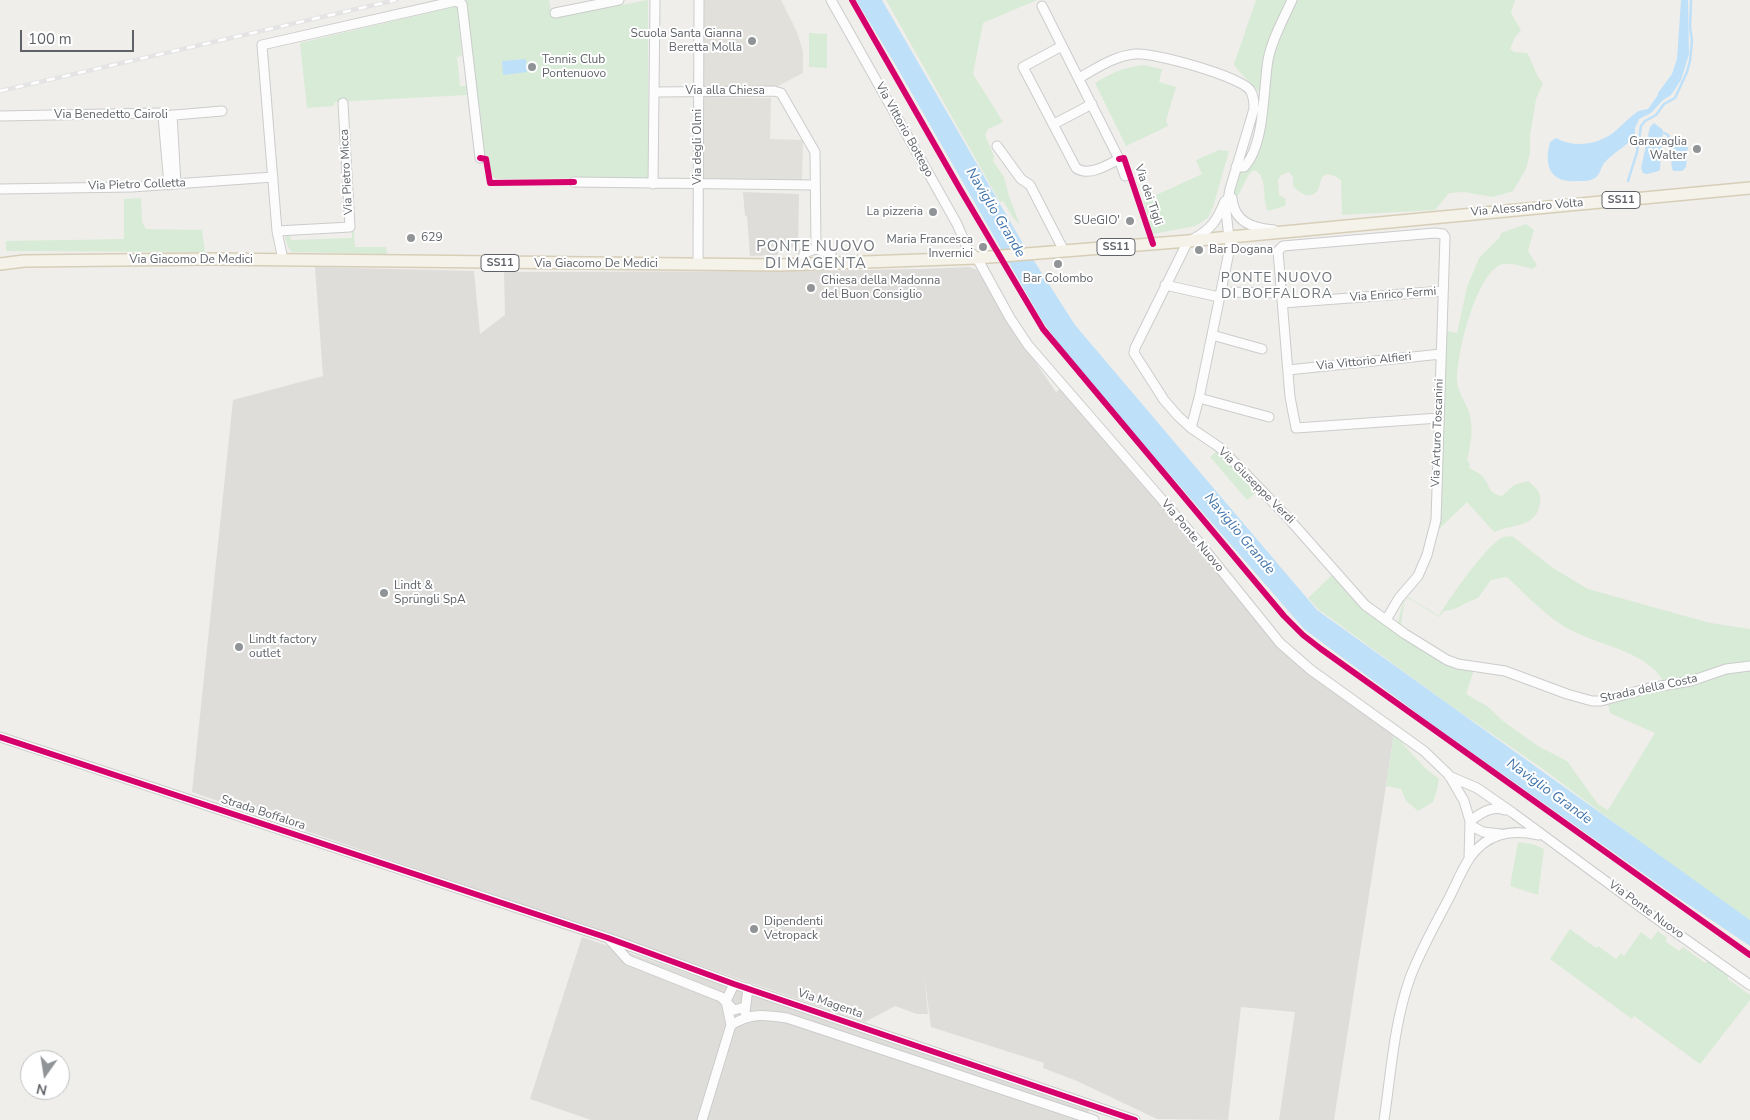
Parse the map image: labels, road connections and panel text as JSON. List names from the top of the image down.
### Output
{
  "streets": {
    "main road": ["SS11", "Via Alessandro Volta", "Via Giacomo De Medici"],
    "street": [
      "Via alla Chiesa",
      "Via Benedetto Cairoli",
      "Via Vittorio Bottego",
      "Via degli Olmi",
      "Via Pietro Micca",
      "Via Pietro Colletta",
      "Via dei Tigli",
      "Via Enrico Fermi",
      "Via Vittorio Alfieri",
      "Via Arturo Toscanini",
      "Via Giuseppe Verdi",
      "Via Ponte Nuovo",
      "Strada della Costa",
      "Strada Boffalora",
      "Via Magenta"
    ]
  },
  "crossings": [
    ["Via alla Chiesa", "Via degli Olmi"],
    ["Via Vittorio Bottego", "SS11"],
    ["Via Vittorio Bottego", "Via Giacomo De Medici"],
    ["Via Vittorio Bottego", "Via Ponte Nuovo"],
    ["Via degli Olmi", "Via Giacomo De Medici"],
    ["SS11", "Via Alessandro Volta"],
    ["SS11", "Via Giacomo De Medici"],
    ["SS11", "Via Giuseppe Verdi"],
    ["SS11", "Via Ponte Nuovo"],
    ["Via Alessandro Volta", "Via Giuseppe Verdi"],
    ["Via Giacomo De Medici", "Via Ponte Nuovo"],
    ["Via Enrico Fermi", "Via Arturo Toscanini"],
    ["Via Vittorio Alfieri", "Via Arturo Toscanini"],
    ["Via Arturo Toscanini", "Via Giuseppe Verdi"],
    ["Via Arturo Toscanini", "Strada della Costa"],
    ["Via Giuseppe Verdi", "Strada della Costa"],
    ["Strada Boffalora", "Via Magenta"]
  ],
  "districts": ["PONTE NUOVO DI MAGENTA", "PONTE NUOVO DI BOFFALORA"],
  "water": ["Naviglio Grande"],
  "places": [
    "Scuola Santa Gianna Beretta Molla",
    "Tennis Club Pontenuovo",
    "Garavaglia Walter",
    "La pizzeria",
    "SUeGIO'",
    "629",
    "Maria Francesca Invernici",
    "Bar Dogana",
    "Bar Colombo",
    "Chiesa della Madonna del Buon Consiglio",
    "Lindt & Sprüngli SpA",
    "Lindt factory outlet",
    "Dipendenti Vetropack"
  ],
  "scale_bar": "100 m",
  "north": "bottom"
}
